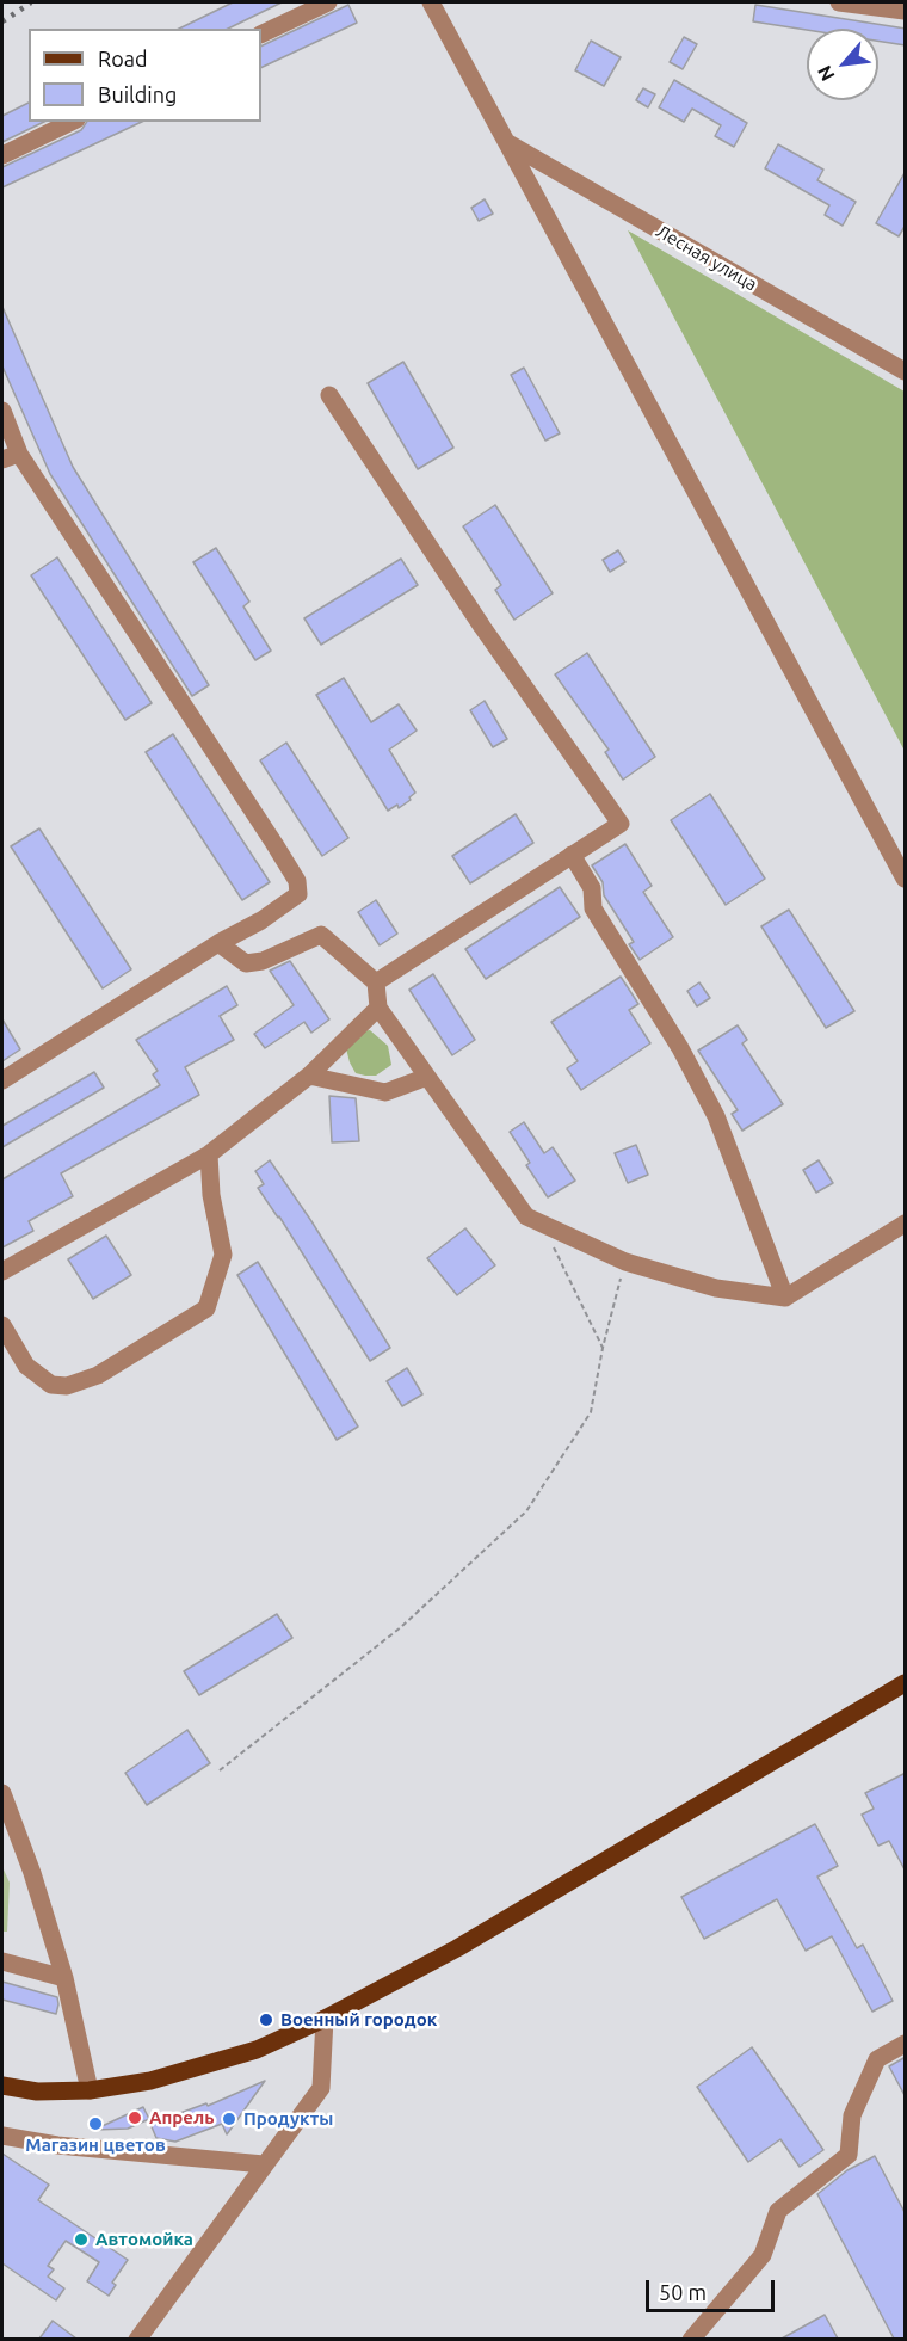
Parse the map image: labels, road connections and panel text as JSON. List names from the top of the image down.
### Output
{
  "streets": {
    "street": ["Лесная улица"]
  },
  "places": [
    "Военный городок",
    "Апрель",
    "Продукты",
    "Магазин цветов",
    "Автомойка"
  ],
  "legend": ["Road", "Building"],
  "scale_bar": "50 m",
  "north": "bottom left"
}
